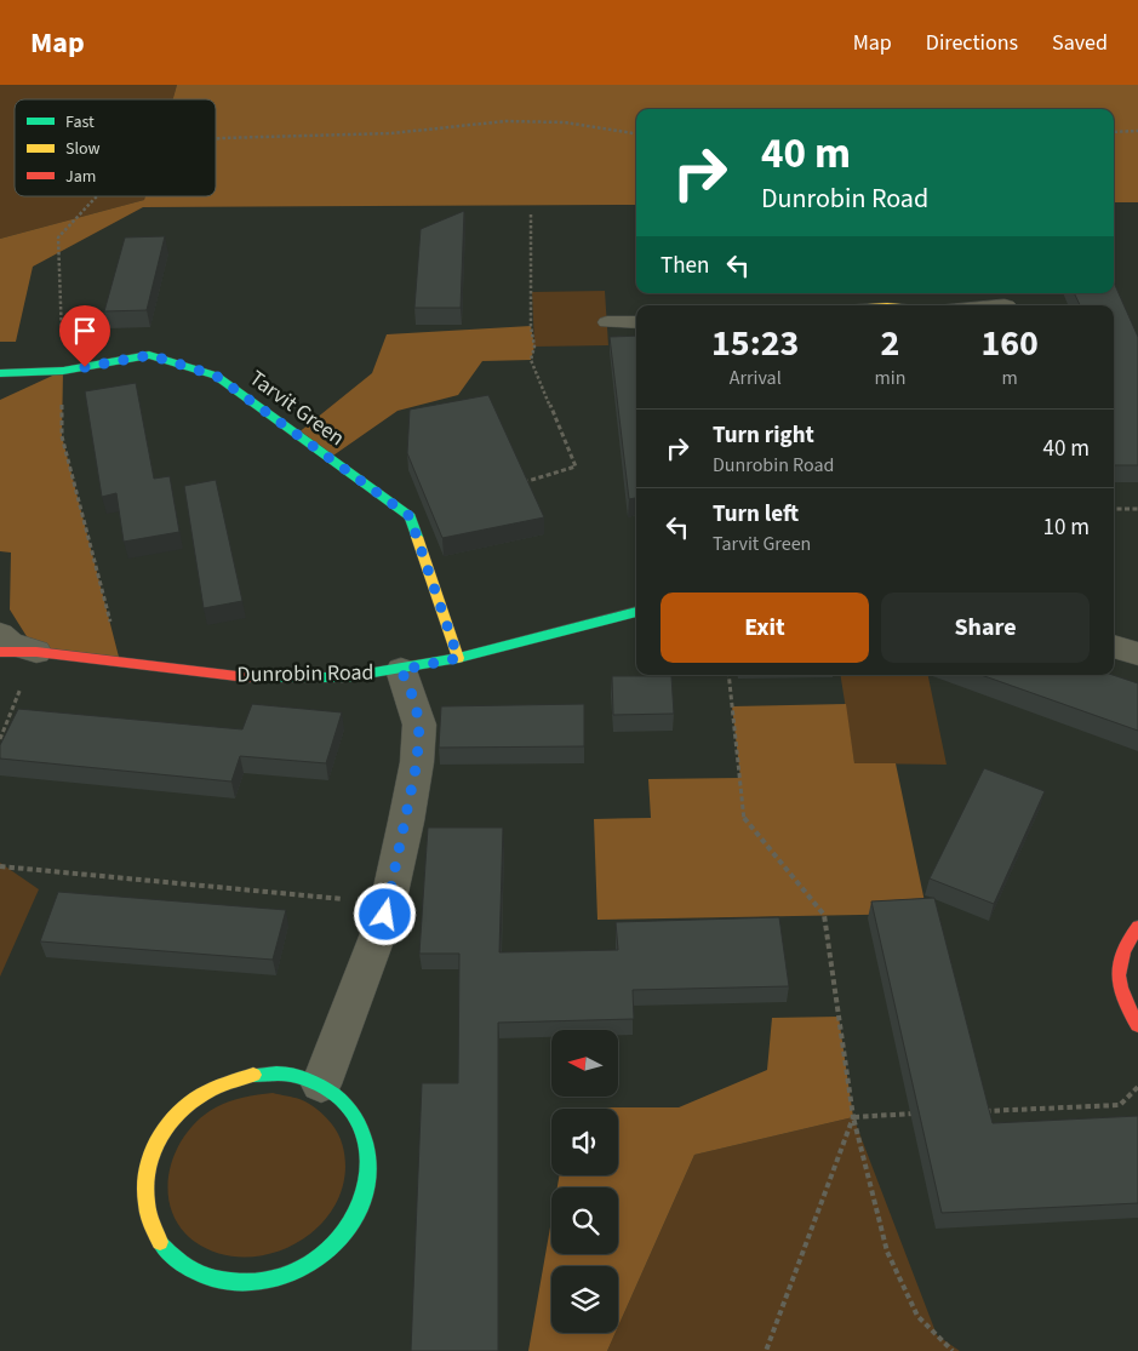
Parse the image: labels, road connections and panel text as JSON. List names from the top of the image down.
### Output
{
  "streets": {
    "street": ["Tarvit Green", "Dunrobin Road"]
  },
  "crossings": [
    ["Tarvit Green", "Dunrobin Road"]
  ],
  "legend": ["Fast", "Slow", "Jam"],
  "north": "left",
  "page": {
    "header": "Map",
    "nav": ["Map", "Directions", "Saved"],
    "turn": ["40 m", "Dunrobin Road"],
    "then": "Then",
    "eta": [
      "15:23",
      "Arrival",
      "2",
      "min",
      "160",
      "m"
    ],
    "list": [
      {
        "name": "Turn right",
        "note": "Dunrobin Road",
        "value": "40 m"
      },
      {
        "name": "Turn left",
        "note": "Tarvit Green",
        "value": "10 m"
      }
    ],
    "buttons": ["Exit", "Share"]
  }
}
